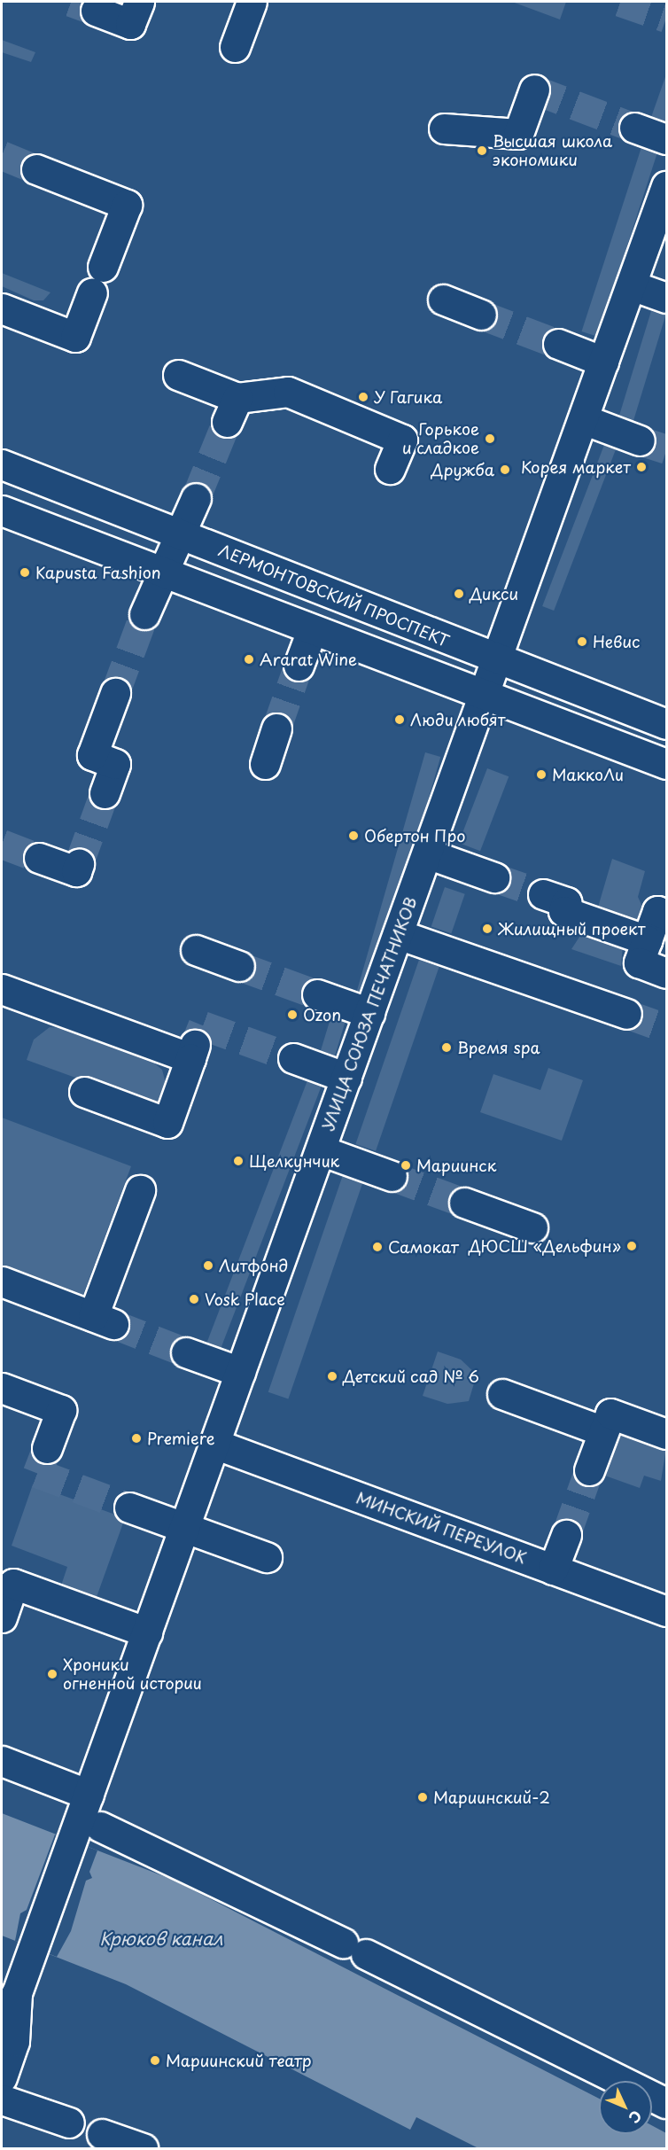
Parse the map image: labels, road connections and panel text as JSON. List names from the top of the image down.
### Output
{
  "streets": {
    "street": ["ЛЕРМОНТОВСКИЙ ПРОСПЕКТ", "УЛИЦА СОЮЗА ПЕЧАТНИКОВ", "МИНСКИЙ ПЕРЕУЛОК"]
  },
  "crossings": [
    ["ЛЕРМОНТОВСКИЙ ПРОСПЕКТ", "УЛИЦА СОЮЗА ПЕЧАТНИКОВ"],
    ["УЛИЦА СОЮЗА ПЕЧАТНИКОВ", "МИНСКИЙ ПЕРЕУЛОК"]
  ],
  "water": ["Крюков канал"],
  "places": [
    "Высшая школа экономики",
    "У Гагика",
    "Горькое и сладкое",
    "Корея маркет",
    "Дружба",
    "Kapusta Fashion",
    "Дикси",
    "Невис",
    "Ararat Wine",
    "Люди любят",
    "МаккоЛи",
    "Обертон Про",
    "Жилищный проект",
    "Ozon",
    "Время spa",
    "Щелкунчик",
    "Мариинск",
    "ДЮСШ «Дельфин»",
    "Самокат",
    "Литфонд",
    "Vosk Place",
    "Детский сад № 6",
    "Premiere",
    "Хроники огненной истории",
    "Мариинский-2",
    "Мариинский театр"
  ],
  "north": "bottom right"
}
